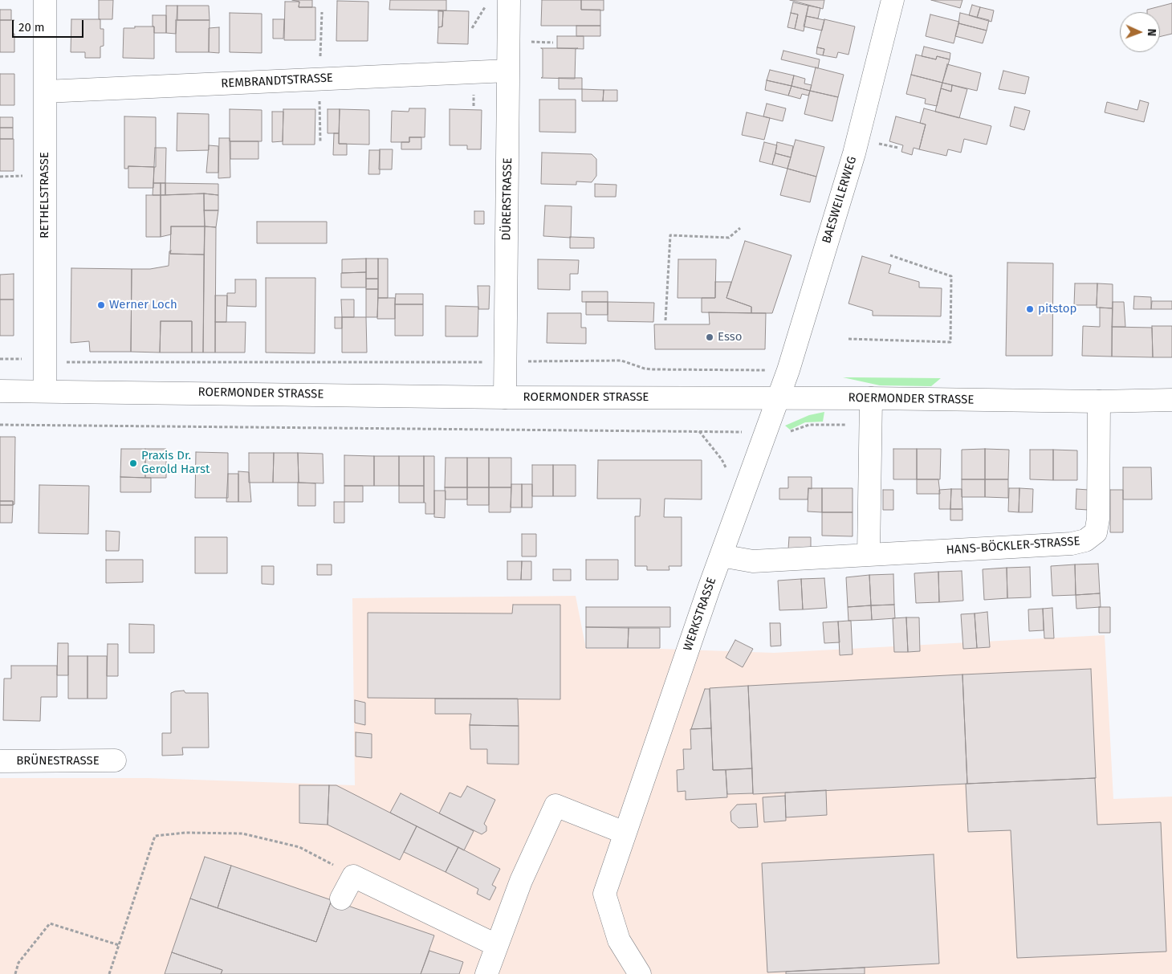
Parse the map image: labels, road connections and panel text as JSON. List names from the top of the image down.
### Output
{
  "streets": {
    "street": [
      "REMBRANDTSTRASSE",
      "RETHELSTRASSE",
      "DÜRERSTRASSE",
      "BAESWEILERWEG",
      "ROERMONDER STRASSE",
      "HANS-BÖCKLER-STRASSE",
      "WERKSTRASSE",
      "BRÜNESTRASSE"
    ]
  },
  "crossings": [
    ["REMBRANDTSTRASSE", "RETHELSTRASSE"],
    ["REMBRANDTSTRASSE", "DÜRERSTRASSE"],
    ["RETHELSTRASSE", "ROERMONDER STRASSE"],
    ["DÜRERSTRASSE", "ROERMONDER STRASSE"],
    ["BAESWEILERWEG", "ROERMONDER STRASSE"],
    ["BAESWEILERWEG", "WERKSTRASSE"],
    ["ROERMONDER STRASSE", "HANS-BÖCKLER-STRASSE"],
    ["ROERMONDER STRASSE", "WERKSTRASSE"],
    ["HANS-BÖCKLER-STRASSE", "WERKSTRASSE"]
  ],
  "places": [
    "Werner Loch",
    "pitstop",
    "Esso",
    "Praxis Dr. Gerold Harst"
  ],
  "scale_bar": "20 m",
  "north": "right"
}
